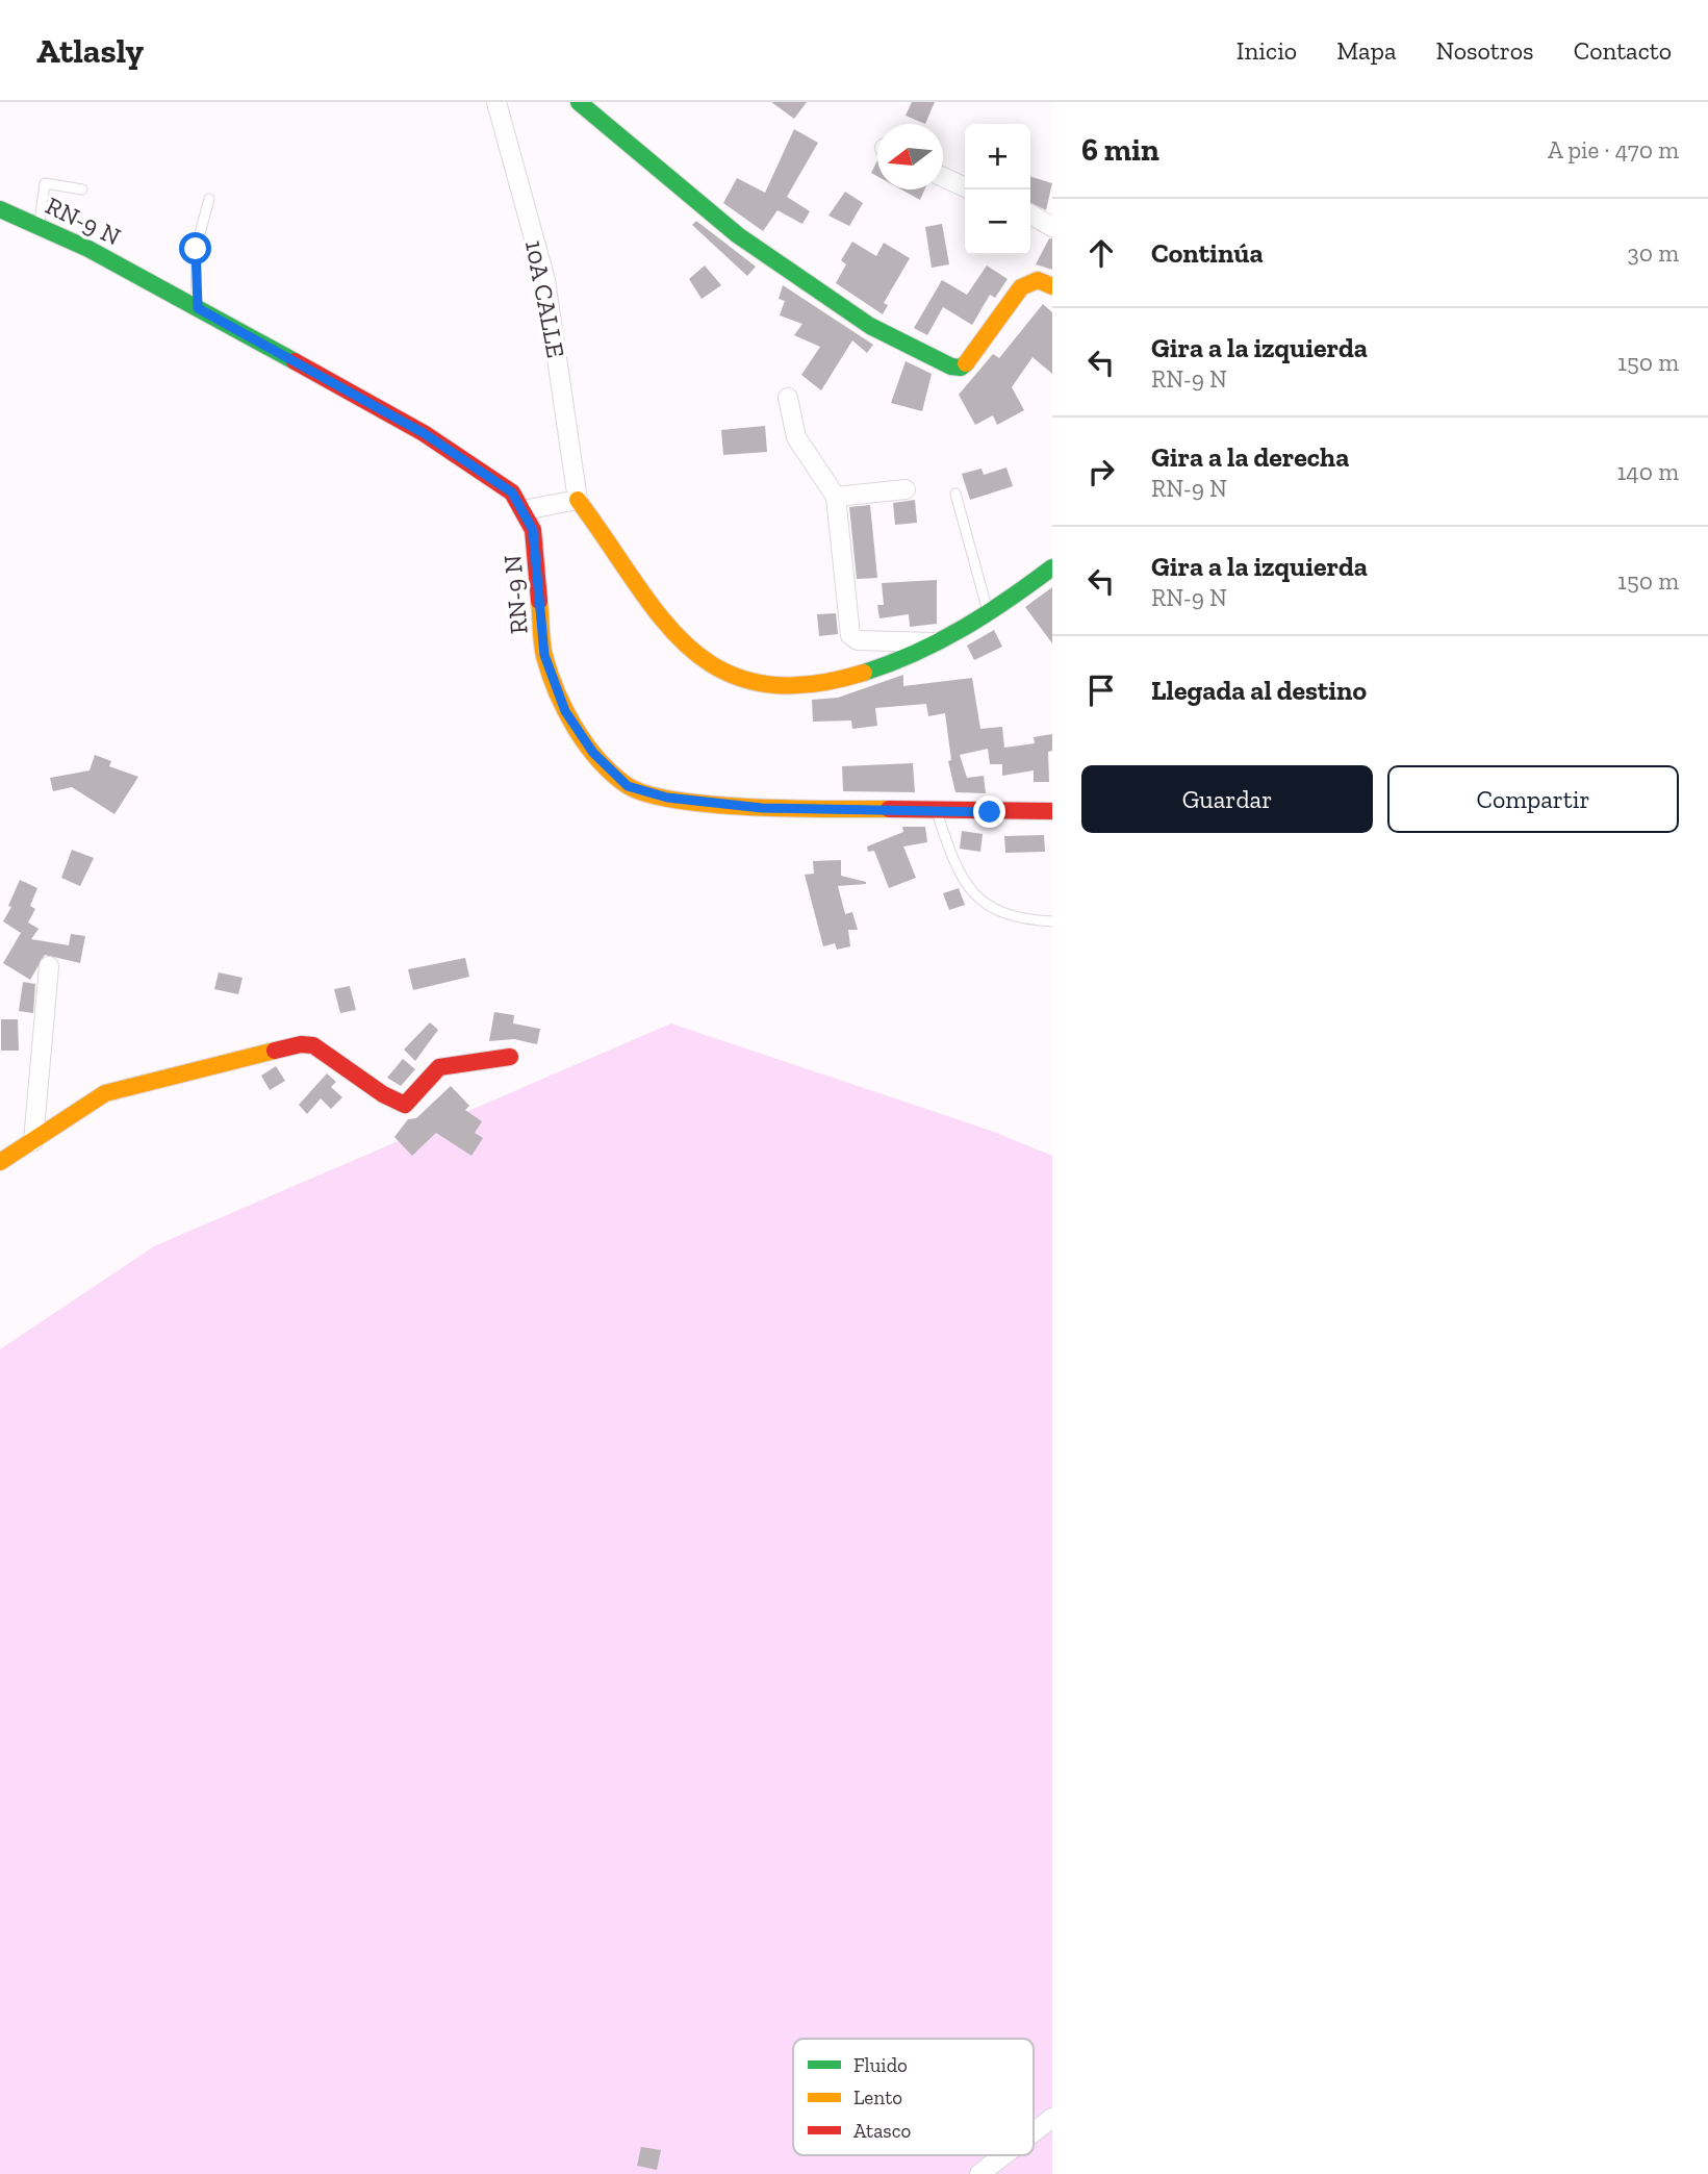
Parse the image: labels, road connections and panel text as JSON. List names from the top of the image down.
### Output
{
  "streets": {
    "street": ["RN-9 N", "10A CALLE"]
  },
  "legend": ["Fluido", "Lento", "Atasco"],
  "north": "left",
  "page": {
    "header": "Atlasly",
    "nav": [
      "Inicio",
      "Mapa",
      "Nosotros",
      "Contacto"
    ],
    "heading": ["6 min", "A pie · 470 m"],
    "map_buttons": ["+", "−"],
    "list": [
      ["Continúa", "30 m"],
      ["Gira a la izquierda", "RN-9 N", "150 m"],
      ["Gira a la derecha", "RN-9 N", "140 m"],
      ["Gira a la izquierda", "RN-9 N", "150 m"],
      "Llegada al destino"
    ],
    "buttons": ["Guardar", "Compartir"]
  }
}
